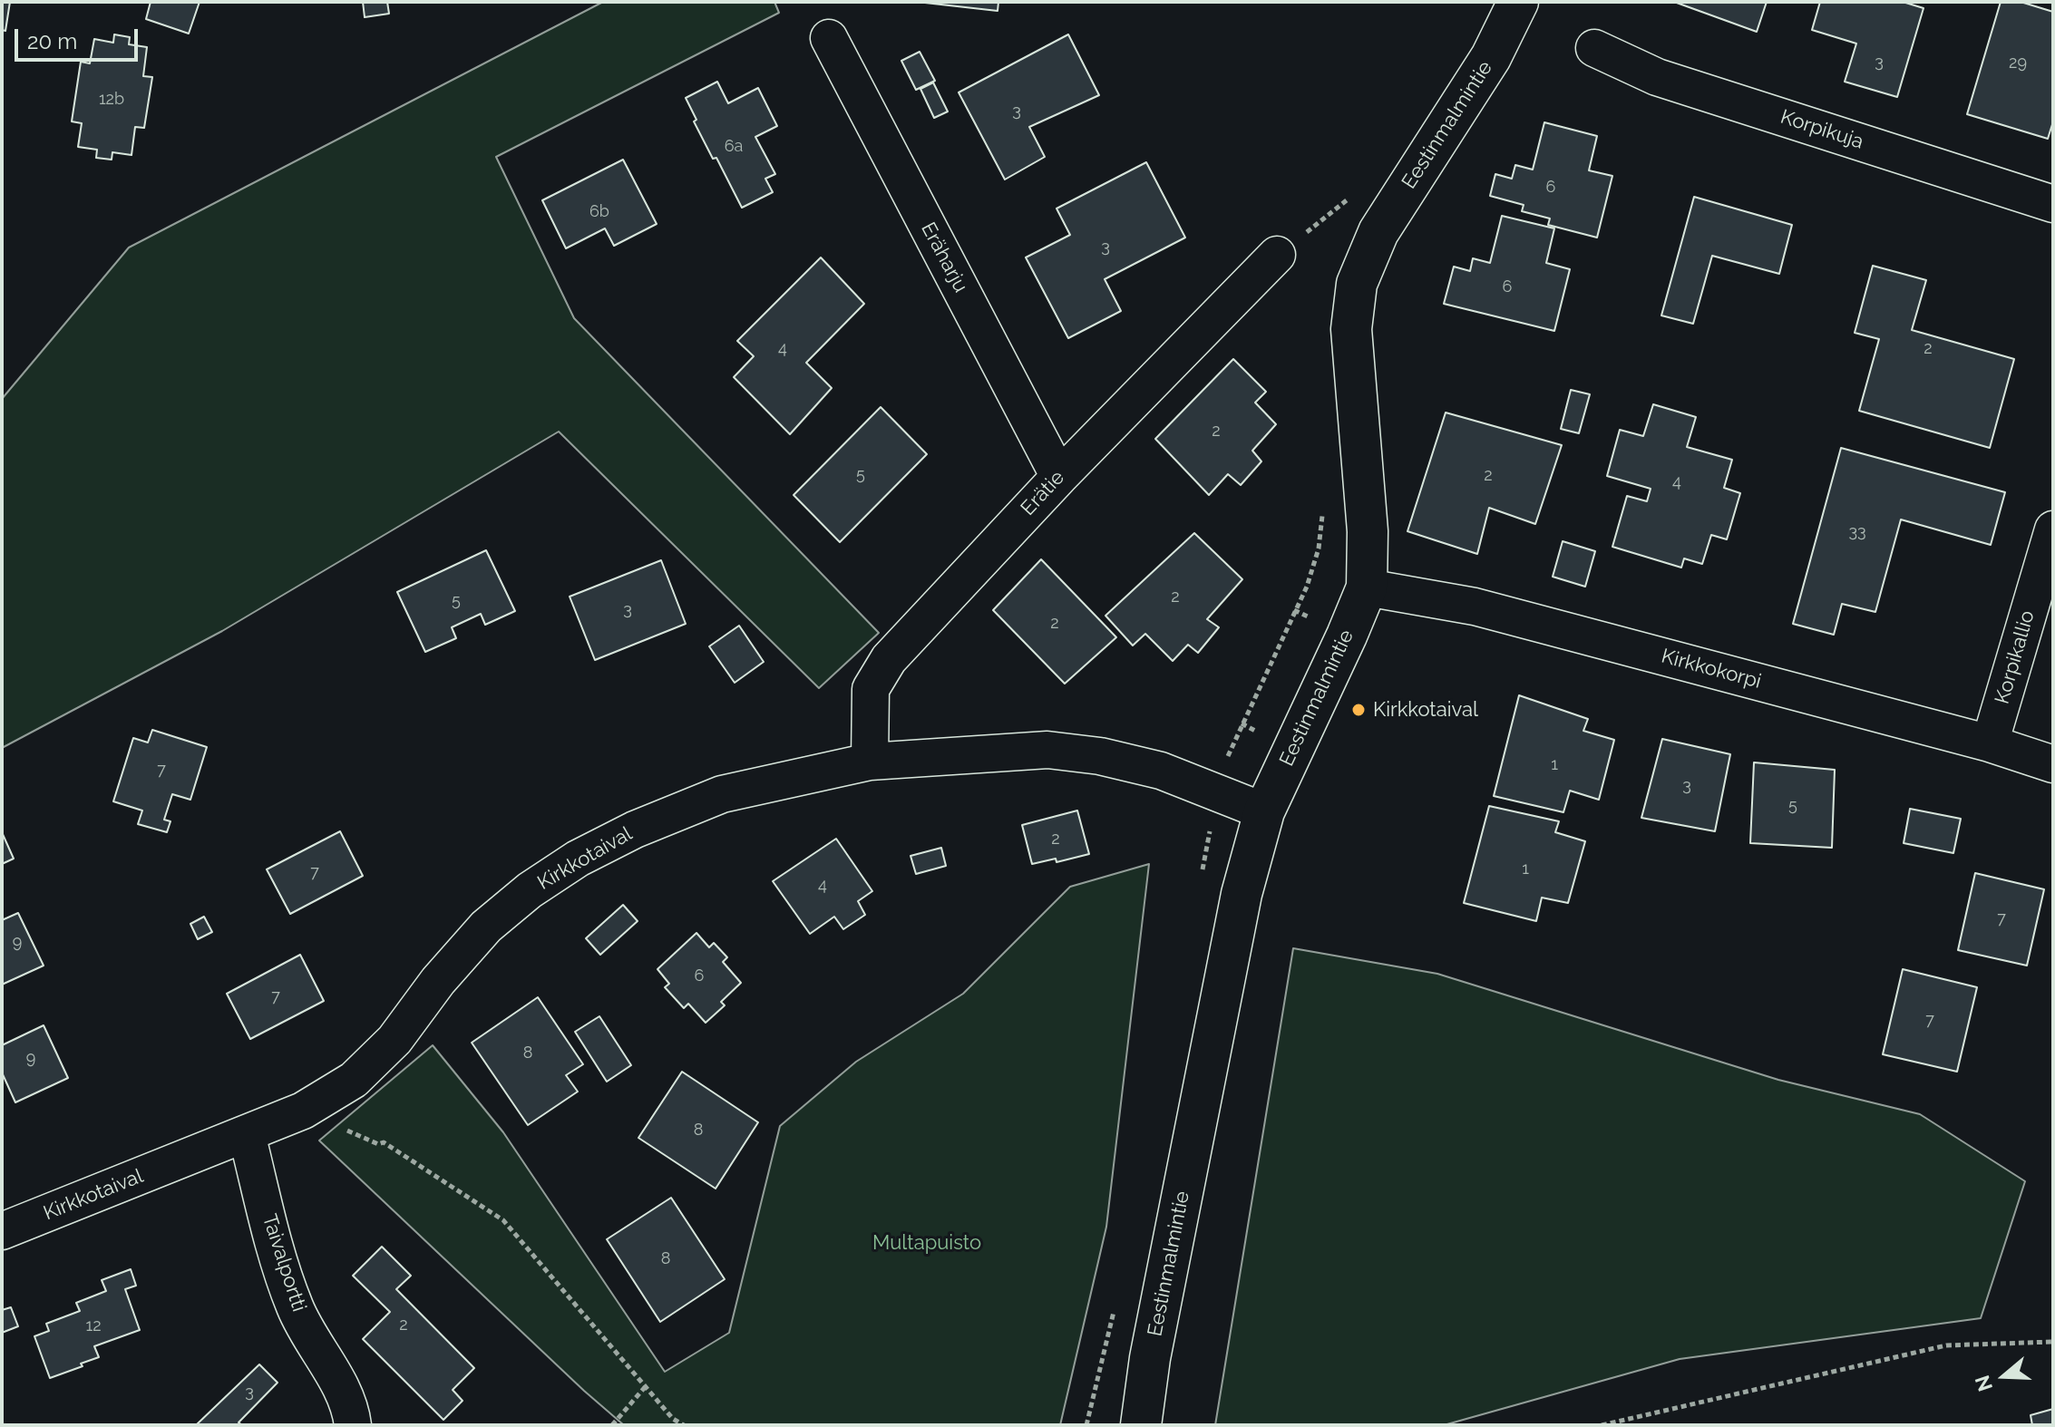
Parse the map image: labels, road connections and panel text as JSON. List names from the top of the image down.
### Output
{
  "streets": {
    "street": [
      "Eestinmalmintie",
      "Korpikuja",
      "Eräharju",
      "Erätie",
      "Korpikallio",
      "Kirkkokorpi",
      "Kirkkotaival",
      "Taivalportti"
    ]
  },
  "crossings": [
    ["Eestinmalmintie", "Kirkkokorpi"],
    ["Eestinmalmintie", "Kirkkotaival"],
    ["Eräharju", "Erätie"],
    ["Erätie", "Kirkkotaival"],
    ["Korpikallio", "Kirkkokorpi"],
    ["Kirkkotaival", "Taivalportti"]
  ],
  "parks": ["Multapuisto"],
  "places": ["Kirkkotaival"],
  "house_numbers": [
    "3",
    "29",
    "12b",
    "3",
    "6a",
    "6",
    "6b",
    "3",
    "6",
    "4",
    "2",
    "2",
    "5",
    "2",
    "4",
    "33",
    "2",
    "5",
    "3",
    "2",
    "1",
    "7",
    "3",
    "5",
    "2",
    "1",
    "7",
    "4",
    "7",
    "9",
    "6",
    "7",
    "7",
    "8",
    "9",
    "8",
    "8",
    "2",
    "12",
    "3"
  ],
  "scale_bar": "20 m",
  "north": "left"
}
